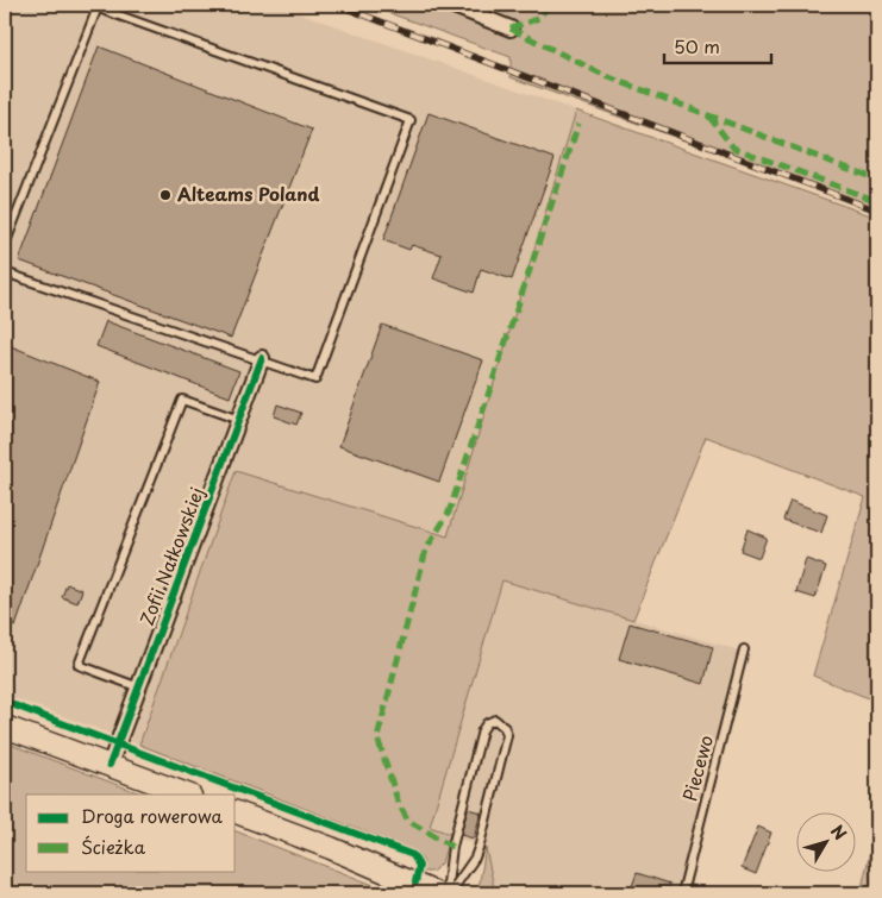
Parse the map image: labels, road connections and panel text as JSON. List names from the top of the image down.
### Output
{
  "streets": {
    "street": ["Zofii Nałkowskiej"],
    "lane": ["Piecewo"]
  },
  "places": ["Alteams Poland"],
  "legend": ["Droga rowerowa", "Ścieżka"],
  "scale_bar": "50 m",
  "north": "top right"
}
